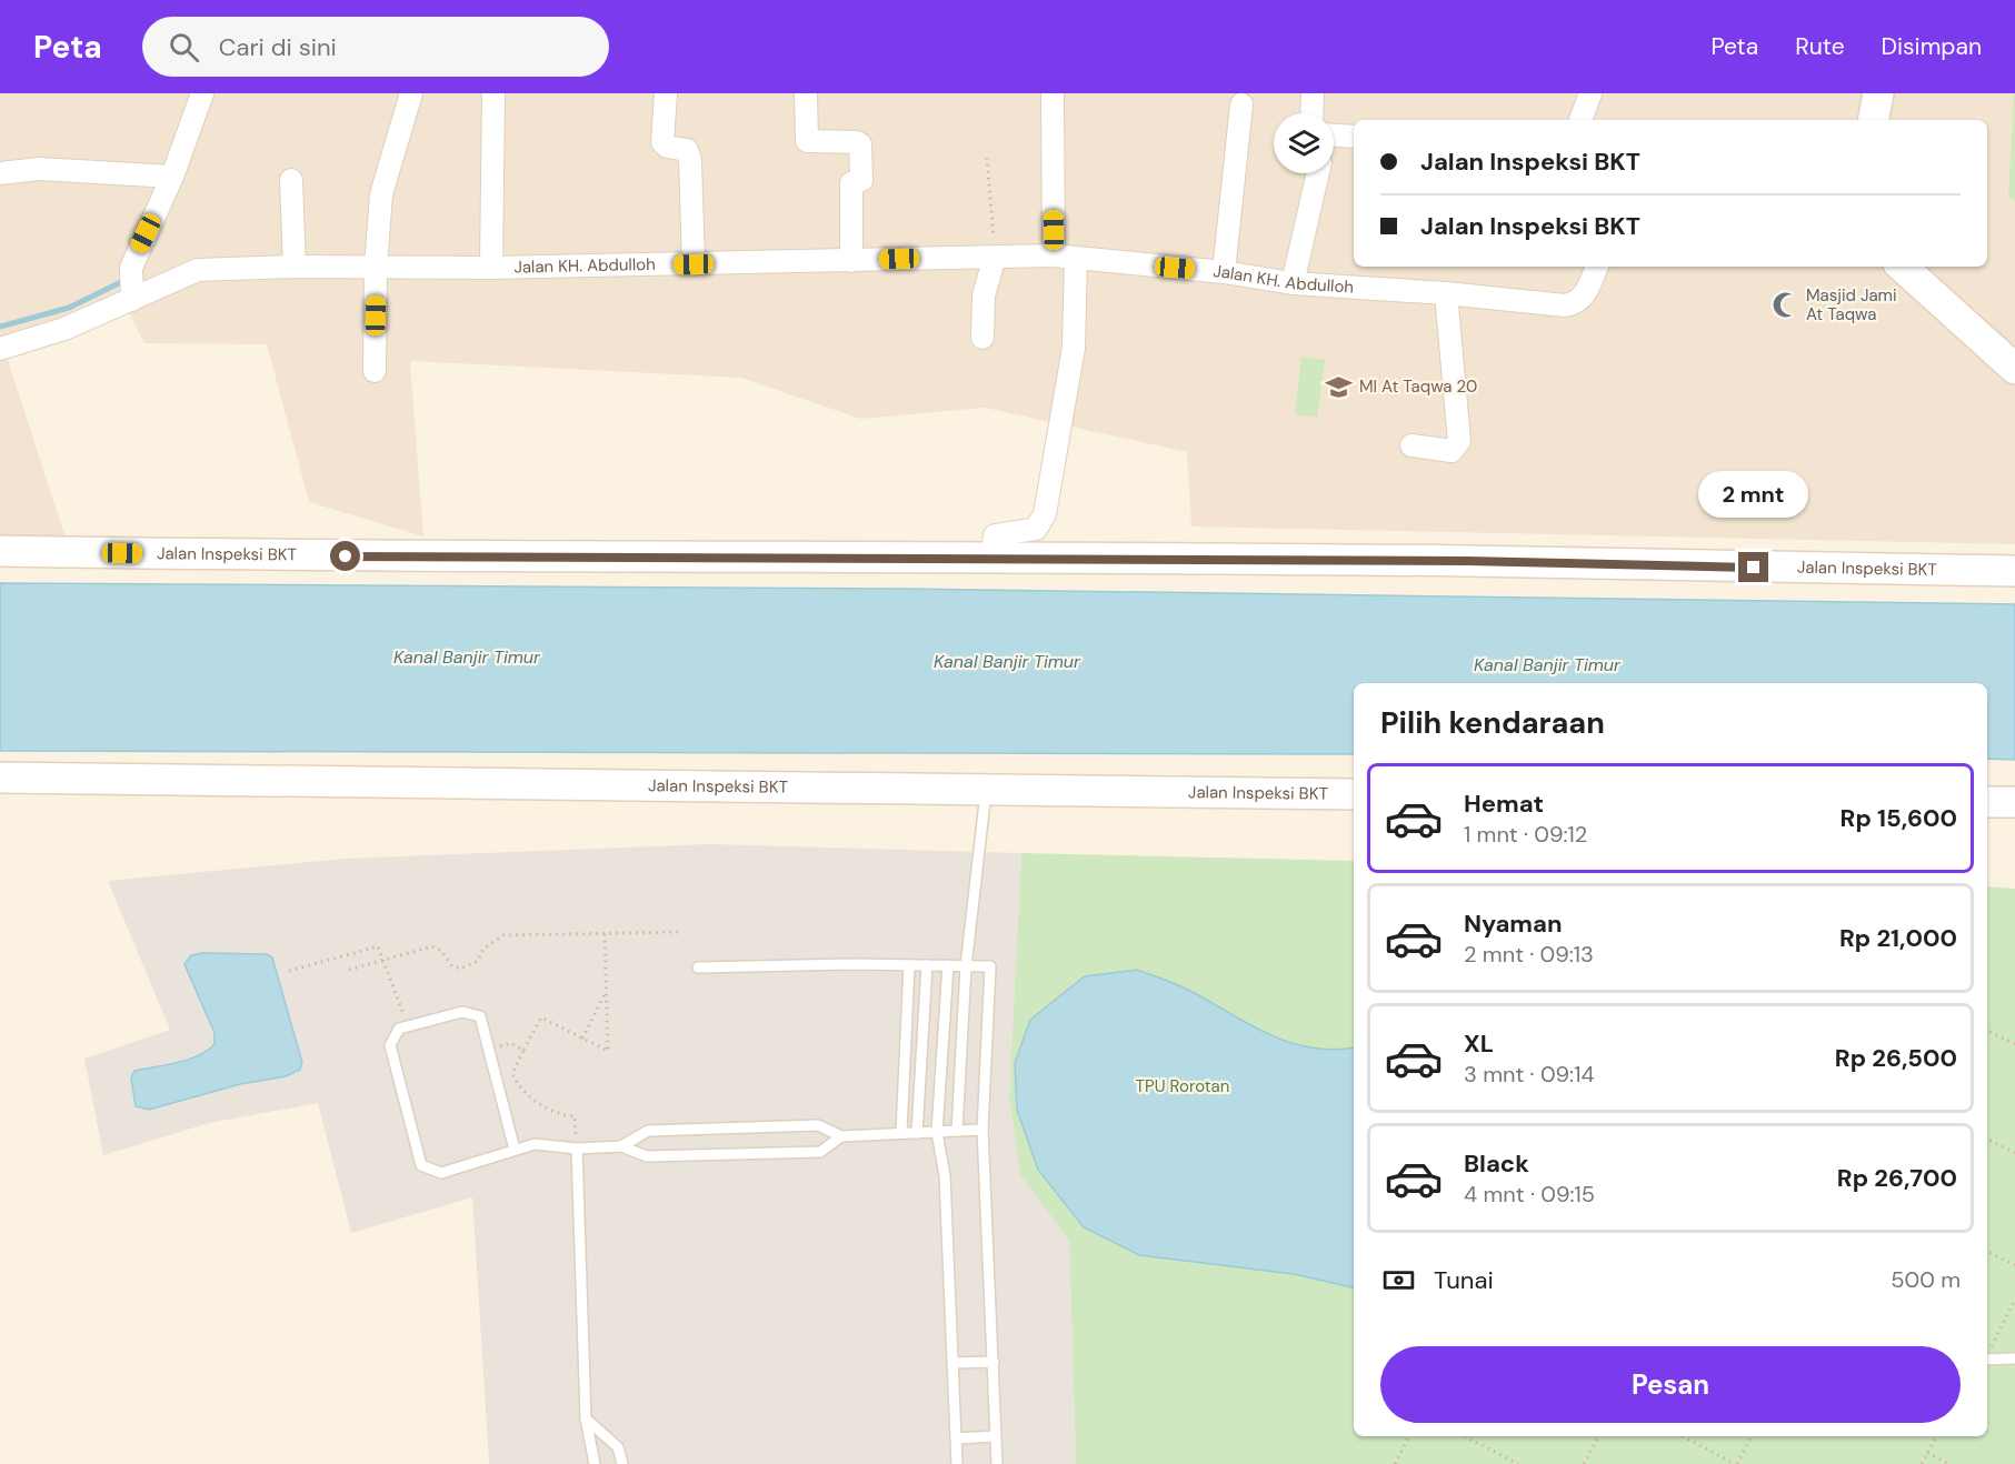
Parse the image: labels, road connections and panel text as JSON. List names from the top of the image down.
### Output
{
  "streets": {
    "street": ["Jalan KH. Abdulloh", "Jalan Inspeksi BKT"]
  },
  "water": ["Kanal Banjir Timur"],
  "parks": ["TPU Rorotan"],
  "places": {
    "mosque": ["Masjid Jami At Taqwa"],
    "school or university": ["MI At Taqwa 20"]
  },
  "page": {
    "header": "Peta",
    "search": "Cari di sini",
    "nav": ["Peta", "Rute", "Disimpan"],
    "banner": ["Jalan Inspeksi BKT", "Jalan Inspeksi BKT"],
    "bubble": "2 mnt",
    "heading": "Pilih kendaraan",
    "list": [
      {
        "name": "Hemat",
        "note": "1 mnt · 09:12",
        "value": "Rp 15,600"
      },
      {
        "name": "Nyaman",
        "note": "2 mnt · 09:13",
        "value": "Rp 21,000"
      },
      {
        "name": "XL",
        "note": "3 mnt · 09:14",
        "value": "Rp 26,500"
      },
      {
        "name": "Black",
        "note": "4 mnt · 09:15",
        "value": "Rp 26,700"
      }
    ],
    "pay": ["Tunai", "500 m"],
    "buttons": "Pesan"
  }
}
